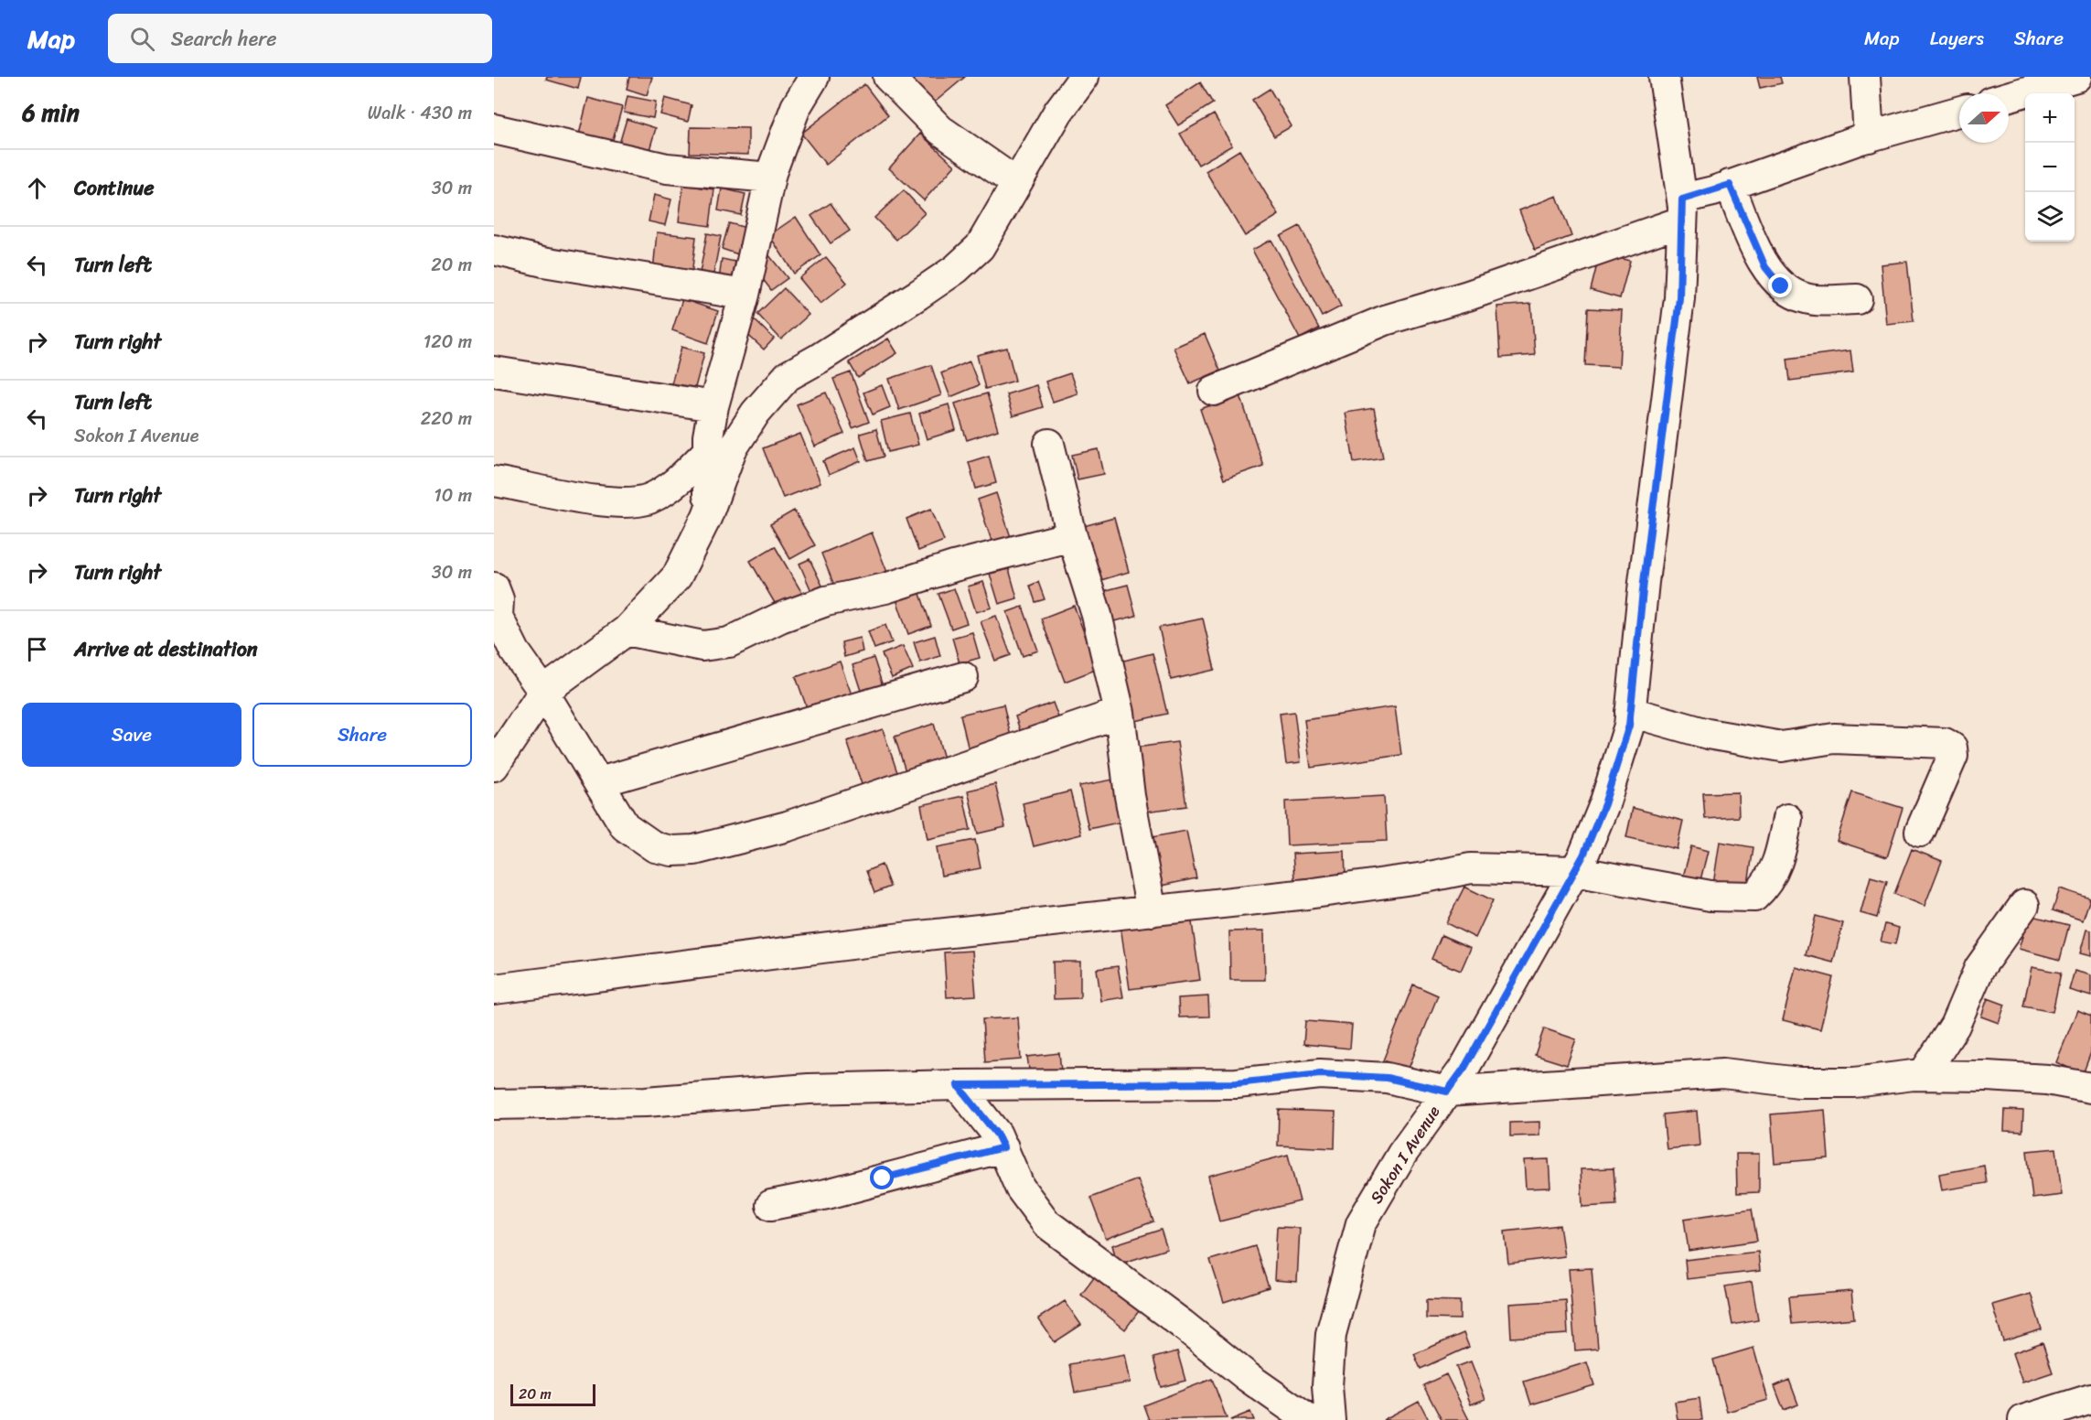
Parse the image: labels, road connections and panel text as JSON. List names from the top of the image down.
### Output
{
  "streets": {
    "street": ["Sokon I Avenue"]
  },
  "scale_bar": "20 m",
  "north": "right",
  "page": {
    "header": "Map",
    "search": "Search here",
    "nav": ["Map", "Layers", "Share"],
    "heading": ["6 min", "Walk · 430 m"],
    "map_buttons": ["+", "−"],
    "list": [
      ["Continue", "30 m"],
      ["Turn left", "20 m"],
      ["Turn right", "120 m"],
      ["Turn left", "Sokon I Avenue", "220 m"],
      ["Turn right", "10 m"],
      ["Turn right", "30 m"],
      "Arrive at destination"
    ],
    "buttons": ["Save", "Share"],
    "scale": "20 m"
  }
}
